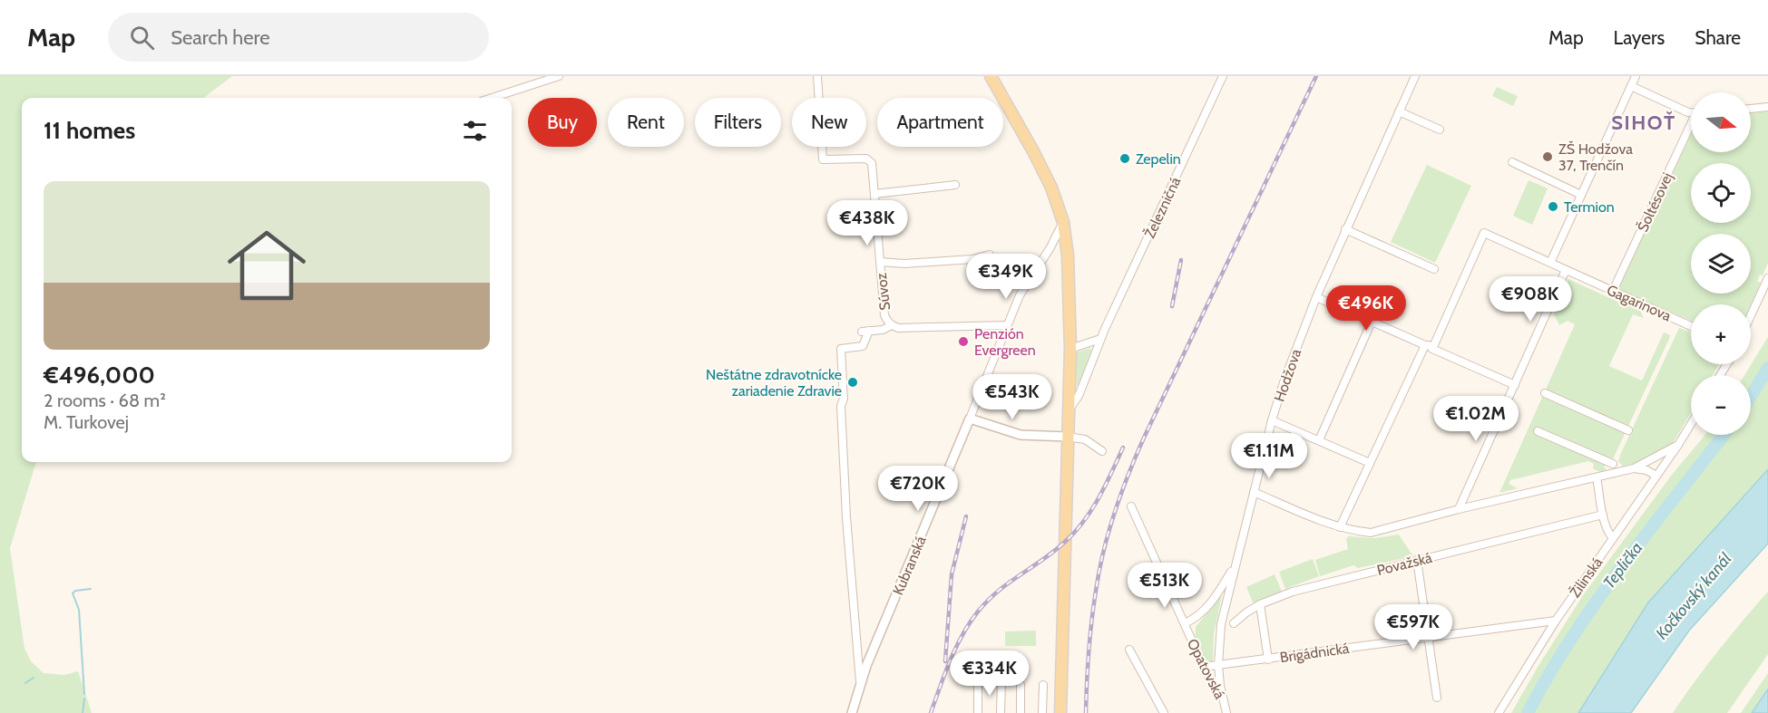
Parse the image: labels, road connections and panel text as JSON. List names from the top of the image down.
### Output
{
  "streets": {
    "street": [
      "Šoltésovej",
      "Železničná",
      "Súvoz",
      "Gagarinova",
      "Hodžova",
      "Považská",
      "Kubranská",
      "Žilinská",
      "Brigádnická",
      "Opatovská"
    ]
  },
  "crossings": [
    ["Šoltésovej", "Gagarinova"],
    ["Súvoz", "Kubranská"],
    ["Hodžova", "Brigádnická"],
    ["Hodžova", "Opatovská"],
    ["Žilinská", "Brigádnická"],
    ["Brigádnická", "Opatovská"]
  ],
  "districts": ["SIHOŤ"],
  "water": ["Teplička", "Kočkovský kanál"],
  "places": [
    "ZŠ Hodžova 37, Trenčín",
    "Zepelin",
    "Termion",
    "Penzión Evergreen",
    "Neštátne zdravotnícke zariadenie Zdravie"
  ],
  "north": "right",
  "page": {
    "header": "Map",
    "search": "Search here",
    "nav": ["Map", "Layers", "Share"],
    "map_buttons": ["+", "−"],
    "chip": [
      "Buy",
      "Rent",
      "Filters",
      "New",
      "Apartment"
    ],
    "heading": "11 homes",
    "list": [
      {
        "name": "€496,000",
        "note": "2 rooms · 68 m² · M. Turkovej"
      }
    ],
    "price": [
      "€438K",
      "€349K",
      "€908K",
      "€496K",
      "€543K",
      "€1.02M",
      "€1.11M",
      "€720K",
      "€513K",
      "€597K",
      "€334K"
    ]
  }
}
